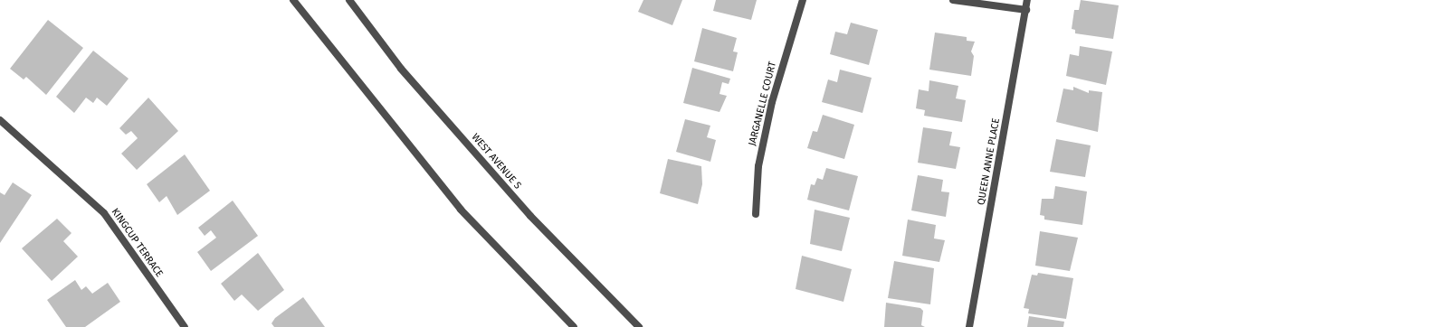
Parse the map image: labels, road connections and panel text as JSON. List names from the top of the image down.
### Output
{
  "streets": {
    "street": [
      "JARGANELLE COURT",
      "WEST AVENUE S",
      "QUEEN ANNE PLACE",
      "KINGCUP TERRACE"
    ]
  }
}
